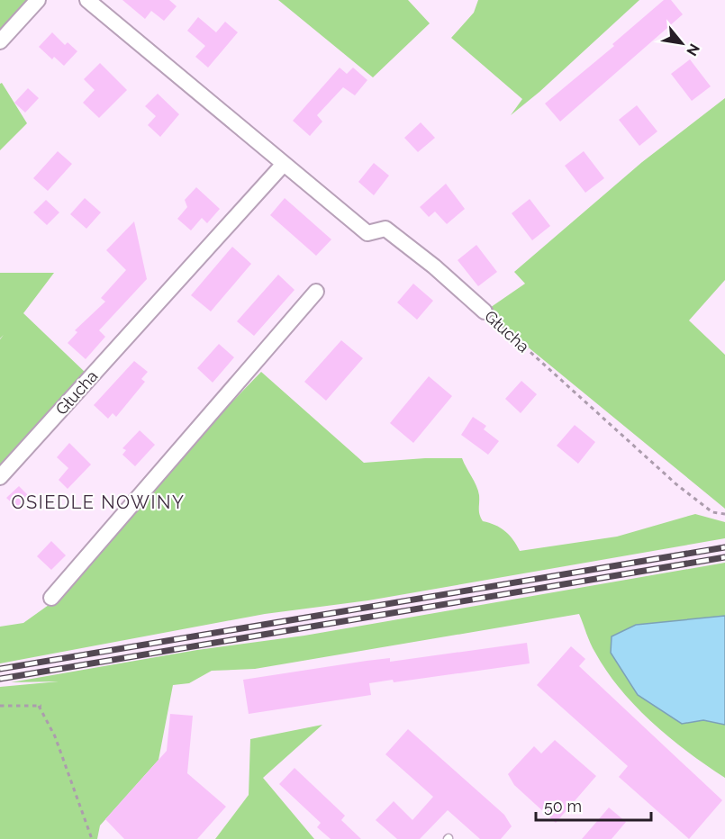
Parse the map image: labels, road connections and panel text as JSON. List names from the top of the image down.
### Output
{
  "streets": {
    "street": ["Głucha"]
  },
  "districts": ["OSIEDLE NOWINY"],
  "scale_bar": "50 m",
  "north": "bottom right"
}
